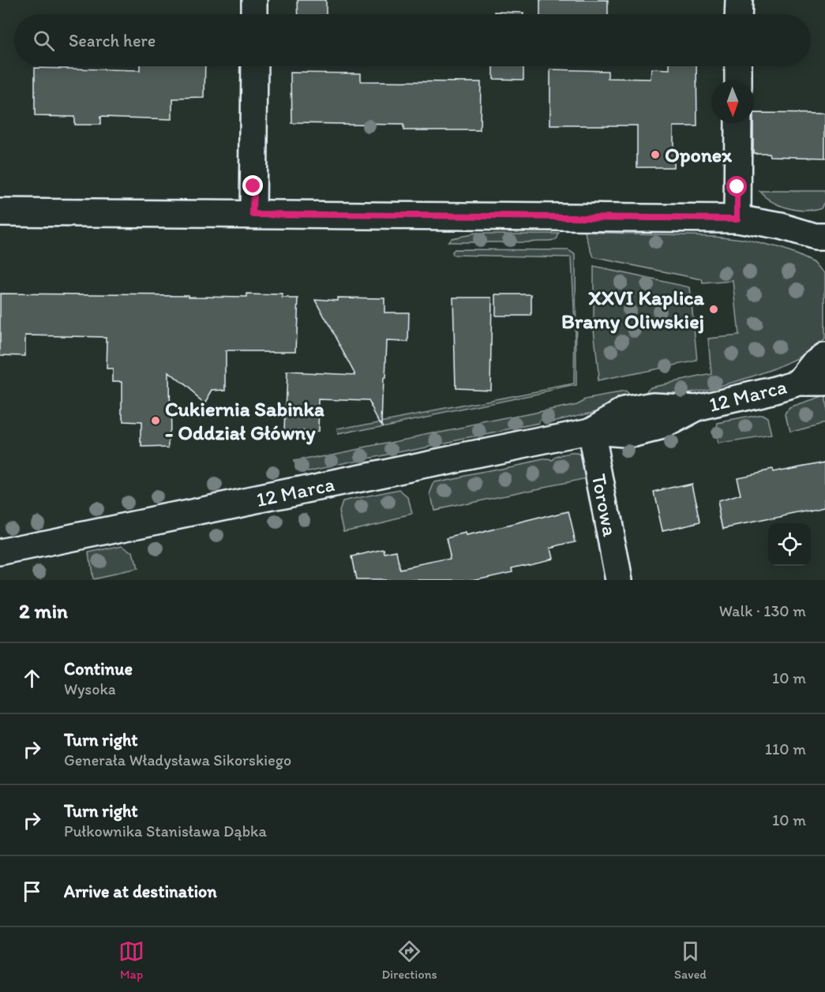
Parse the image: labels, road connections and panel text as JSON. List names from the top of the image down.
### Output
{
  "streets": {
    "street": ["12 Marca", "Torowa"]
  },
  "crossings": [
    ["12 Marca", "Torowa"]
  ],
  "places": ["Oponex", "XXVI Kaplica Bramy Oliwskiej", "Cukiernia Sabinka - Oddział Główny"],
  "north": "bottom",
  "page": {
    "search": "Search here",
    "heading": ["2 min", "Walk · 130 m"],
    "list": [
      ["Continue", "Wysoka", "10 m"],
      ["Turn right", "Generała Władysława Sikorskiego", "110 m"],
      ["Turn right", "Pułkownika Stanisława Dąbka", "10 m"],
      "Arrive at destination"
    ],
    "nav": ["Map", "Directions", "Saved"]
  }
}
